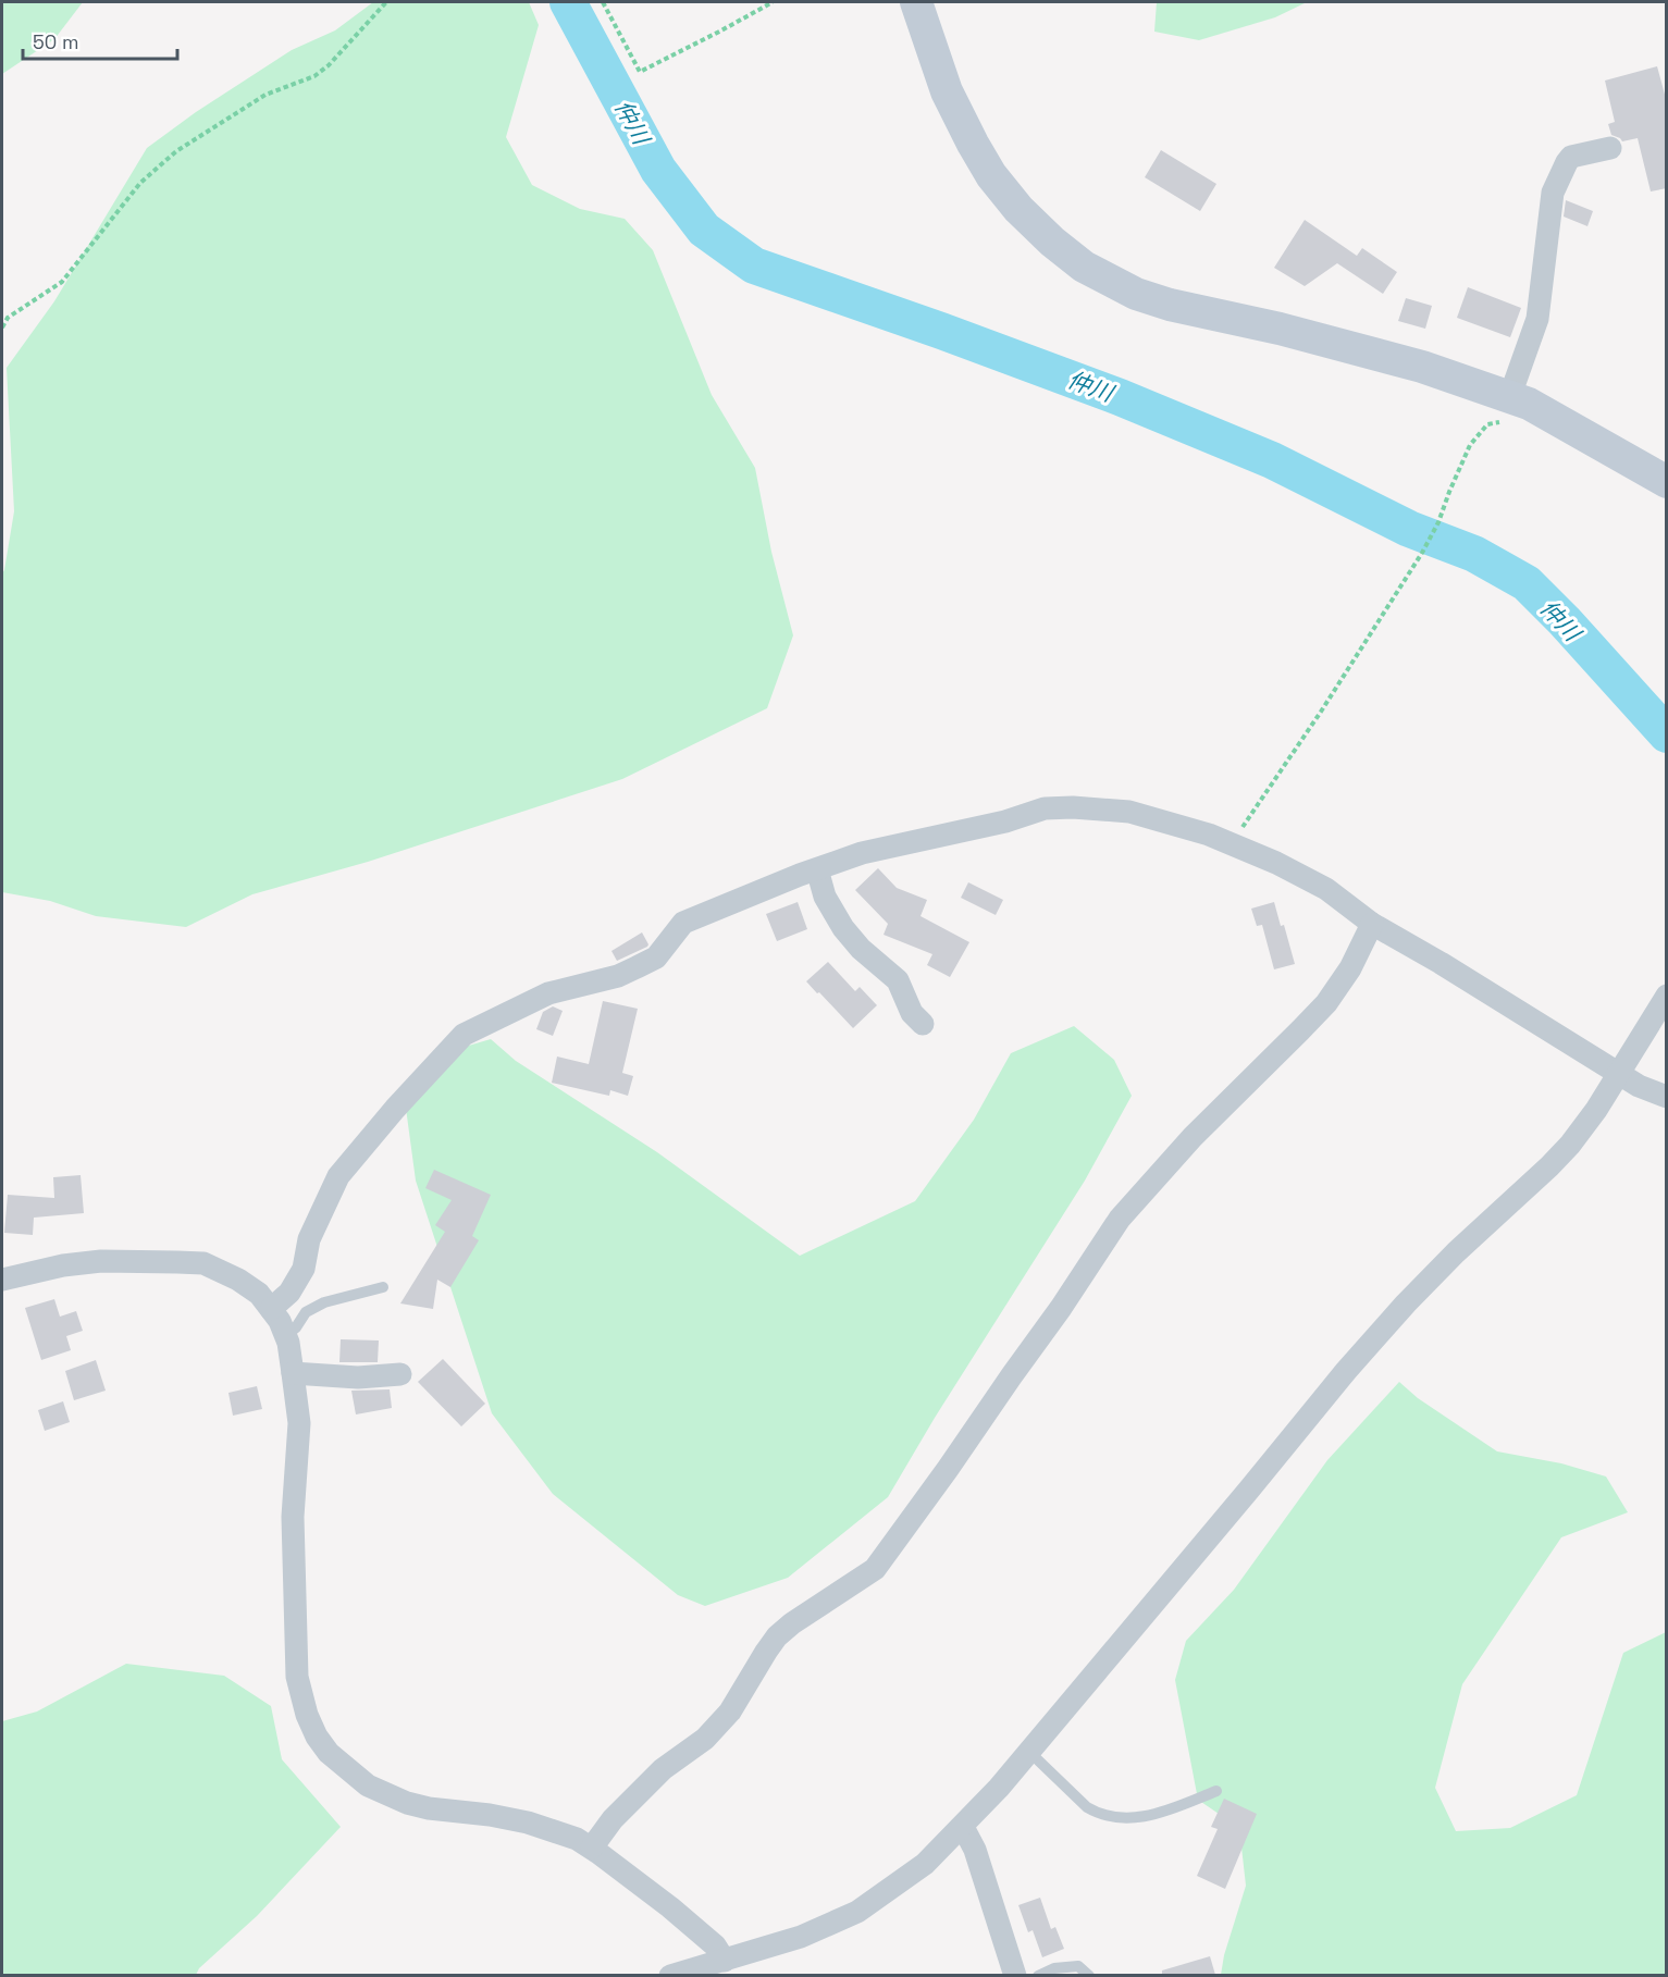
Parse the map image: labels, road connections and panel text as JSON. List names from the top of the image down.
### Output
{
  "water": ["仲川"],
  "scale_bar": "50 m"
}
